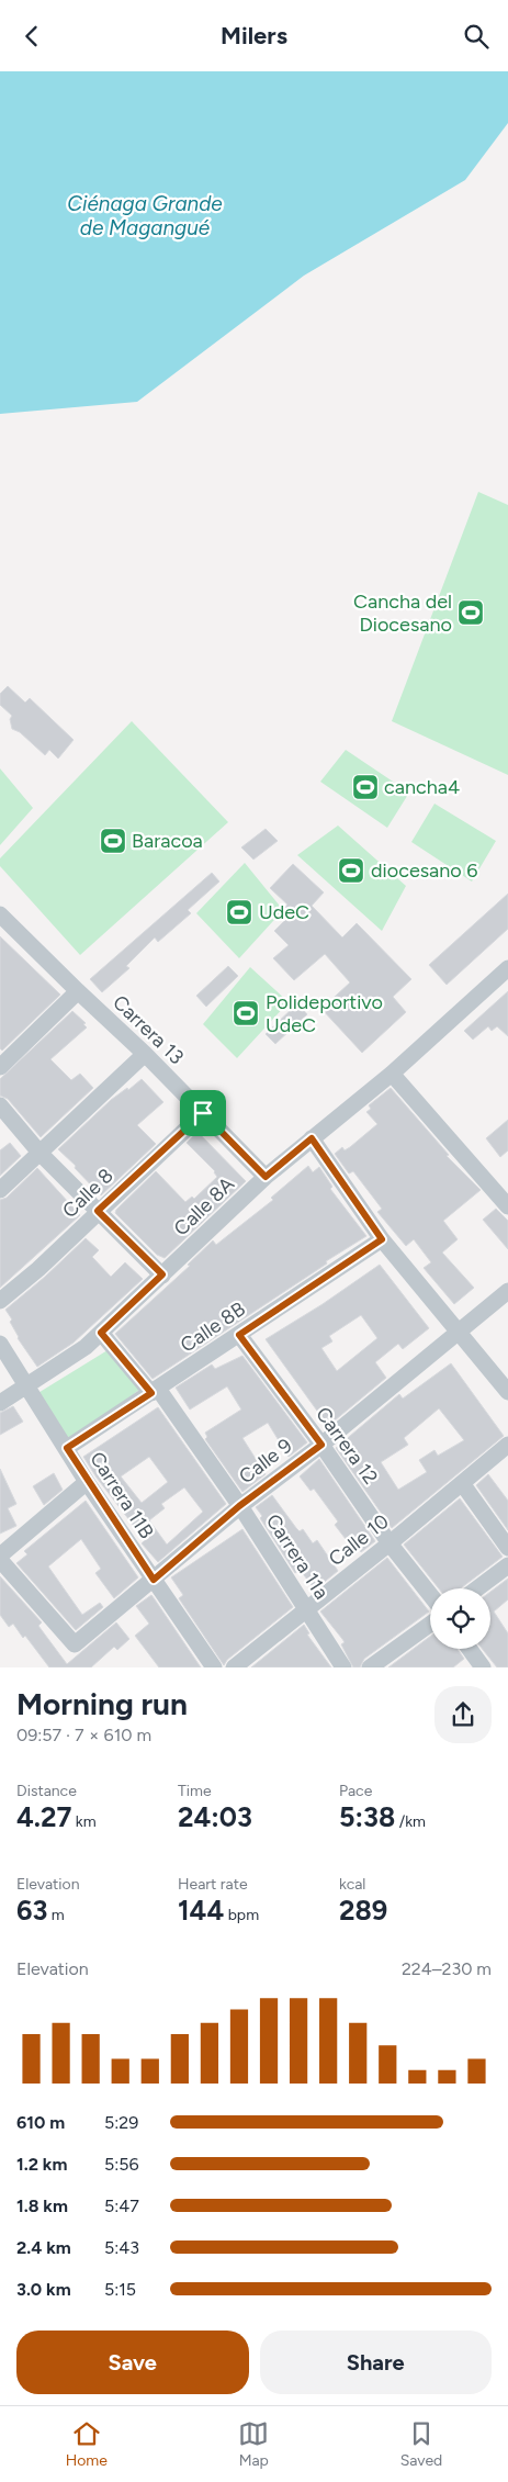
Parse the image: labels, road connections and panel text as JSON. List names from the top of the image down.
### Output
{
  "streets": {
    "street": [
      "Carrera 13",
      "Calle 8",
      "Calle 8A",
      "Calle 8B",
      "Carrera 12",
      "Calle 9",
      "Carrera 11B",
      "Calle 10",
      "Carrera 11a"
    ]
  },
  "crossings": [
    ["Carrera 13", "Calle 8"],
    ["Carrera 13", "Calle 8A"],
    ["Calle 8A", "Carrera 11B"],
    ["Calle 8A", "Carrera 11a"],
    ["Calle 8B", "Carrera 12"],
    ["Calle 8B", "Carrera 11B"],
    ["Calle 8B", "Carrera 11a"],
    ["Carrera 12", "Calle 9"],
    ["Carrera 12", "Calle 10"],
    ["Calle 9", "Carrera 11B"],
    ["Calle 9", "Carrera 11a"],
    ["Calle 10", "Carrera 11a"]
  ],
  "water": ["Ciénaga Grande de Magangué"],
  "places": {
    "sports": [
      "Cancha del Diocesano",
      "cancha4",
      "Baracoa",
      "diocesano 6",
      "UdeC",
      "Polideportivo UdeC"
    ]
  },
  "page": {
    "header": "Milers",
    "heading": ["Morning run", "09:57 · 7 × 610 m"],
    "stats": [
      ["Distance", "4.27 km"],
      ["Time", "24:03"],
      ["Pace", "5:38 /km"],
      ["Elevation", "63 m"],
      ["Heart rate", "144 bpm"],
      ["kcal", "289"]
    ],
    "chart": ["Elevation", "224–230 m"],
    "list": [
      {
        "name": "610 m",
        "note": "5:29"
      },
      {
        "name": "1.2 km",
        "note": "5:56"
      },
      {
        "name": "1.8 km",
        "note": "5:47"
      },
      {
        "name": "2.4 km",
        "note": "5:43"
      },
      {
        "name": "3.0 km",
        "note": "5:15"
      }
    ],
    "buttons": ["Save", "Share"],
    "tabs": ["Home", "Map", "Saved"]
  }
}
